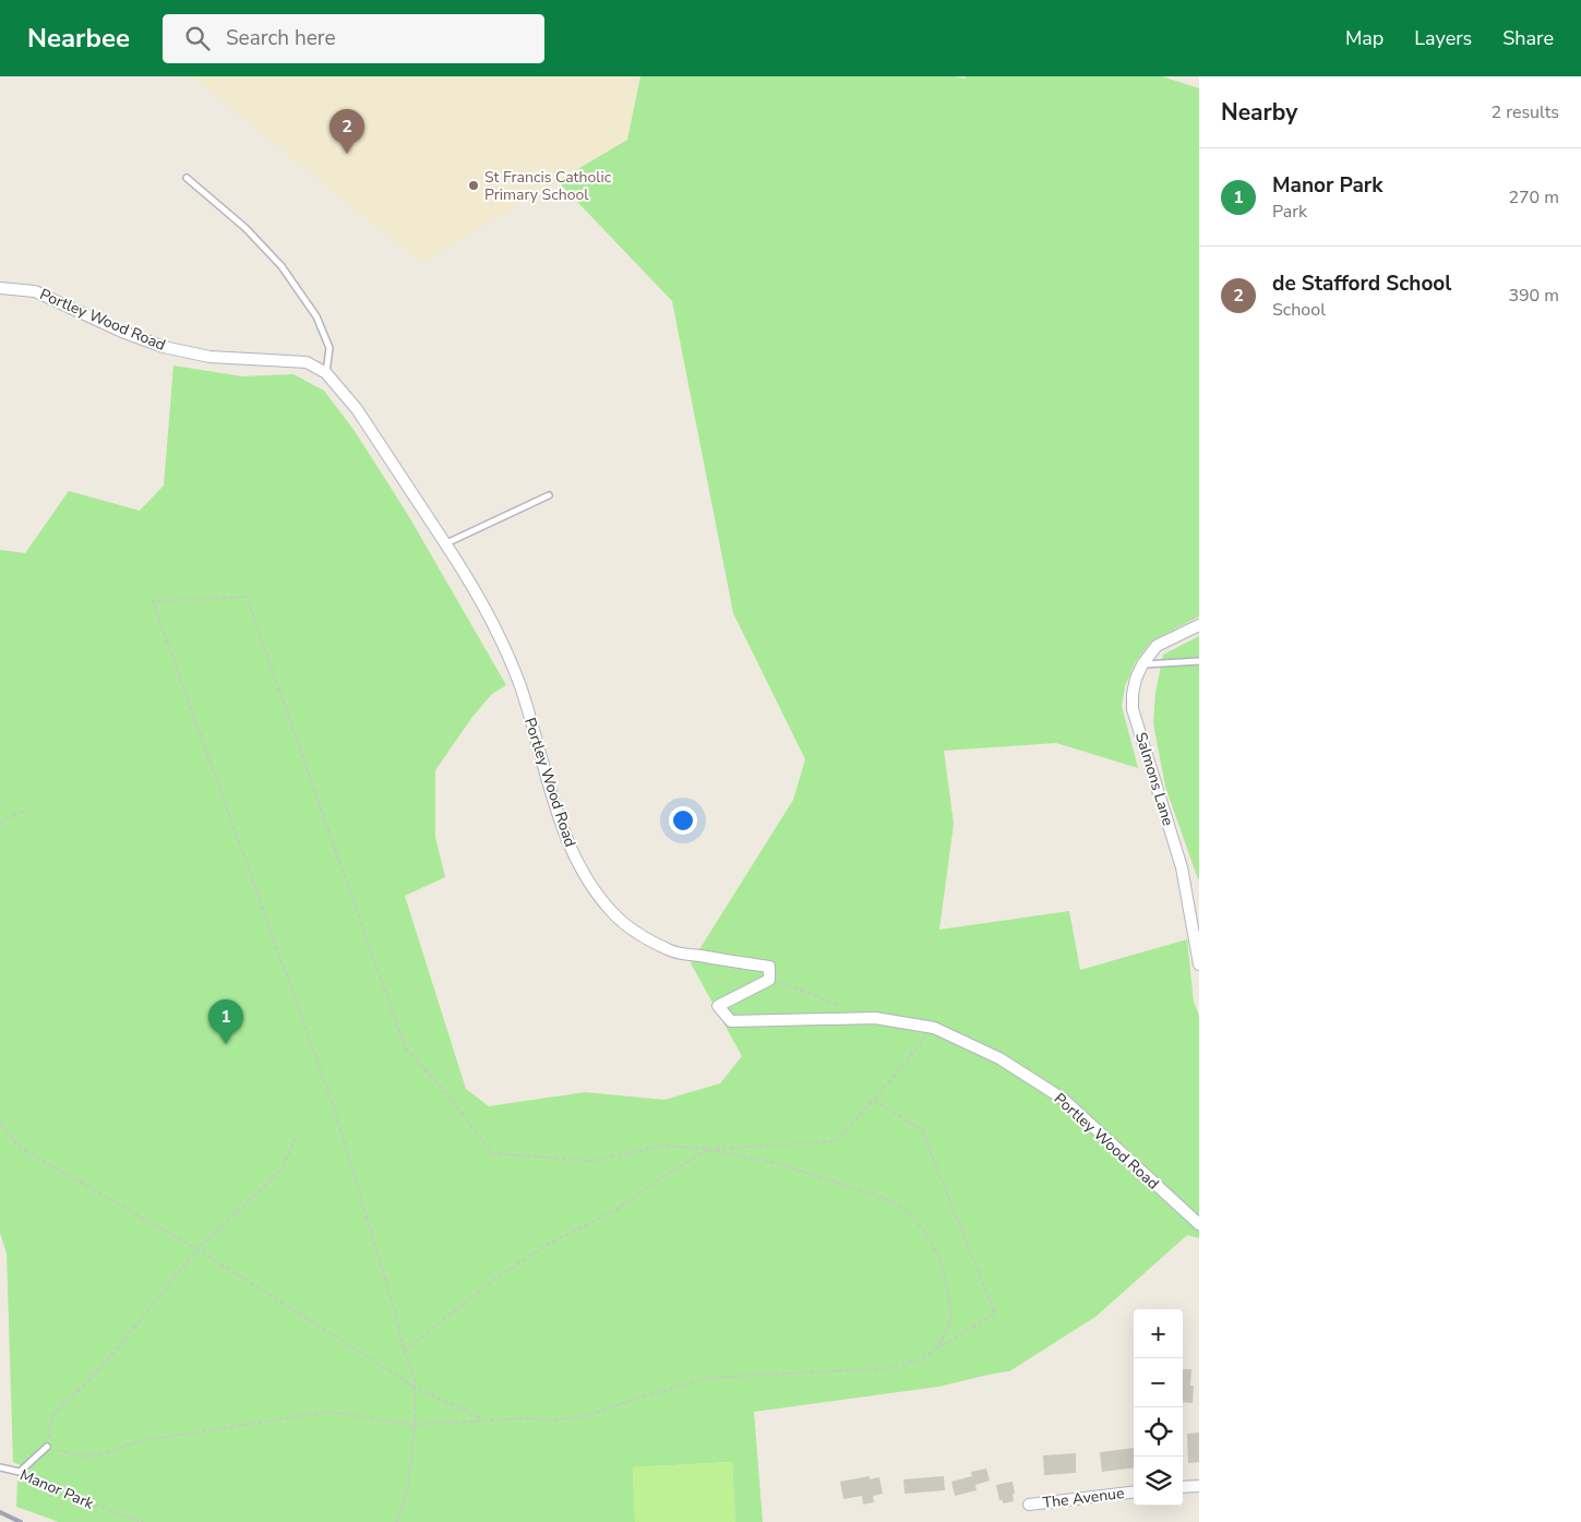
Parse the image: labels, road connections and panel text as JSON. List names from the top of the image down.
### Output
{
  "streets": {
    "street": ["Portley Wood Road", "Salmons Lane", "The Avenue"],
    "lane": ["Manor Park"]
  },
  "places": ["St Francis Catholic Primary School"],
  "page": {
    "header": "Nearbee",
    "search": "Search here",
    "nav": ["Map", "Layers", "Share"],
    "heading": ["Nearby", "2 results"],
    "pins": ["2", "1"],
    "list": [
      {
        "mark": "1",
        "name": "Manor Park",
        "note": "Park",
        "value": "270 m"
      },
      {
        "mark": "2",
        "name": "de Stafford School",
        "note": "School",
        "value": "390 m"
      }
    ],
    "map_buttons": ["+", "−"]
  }
}
